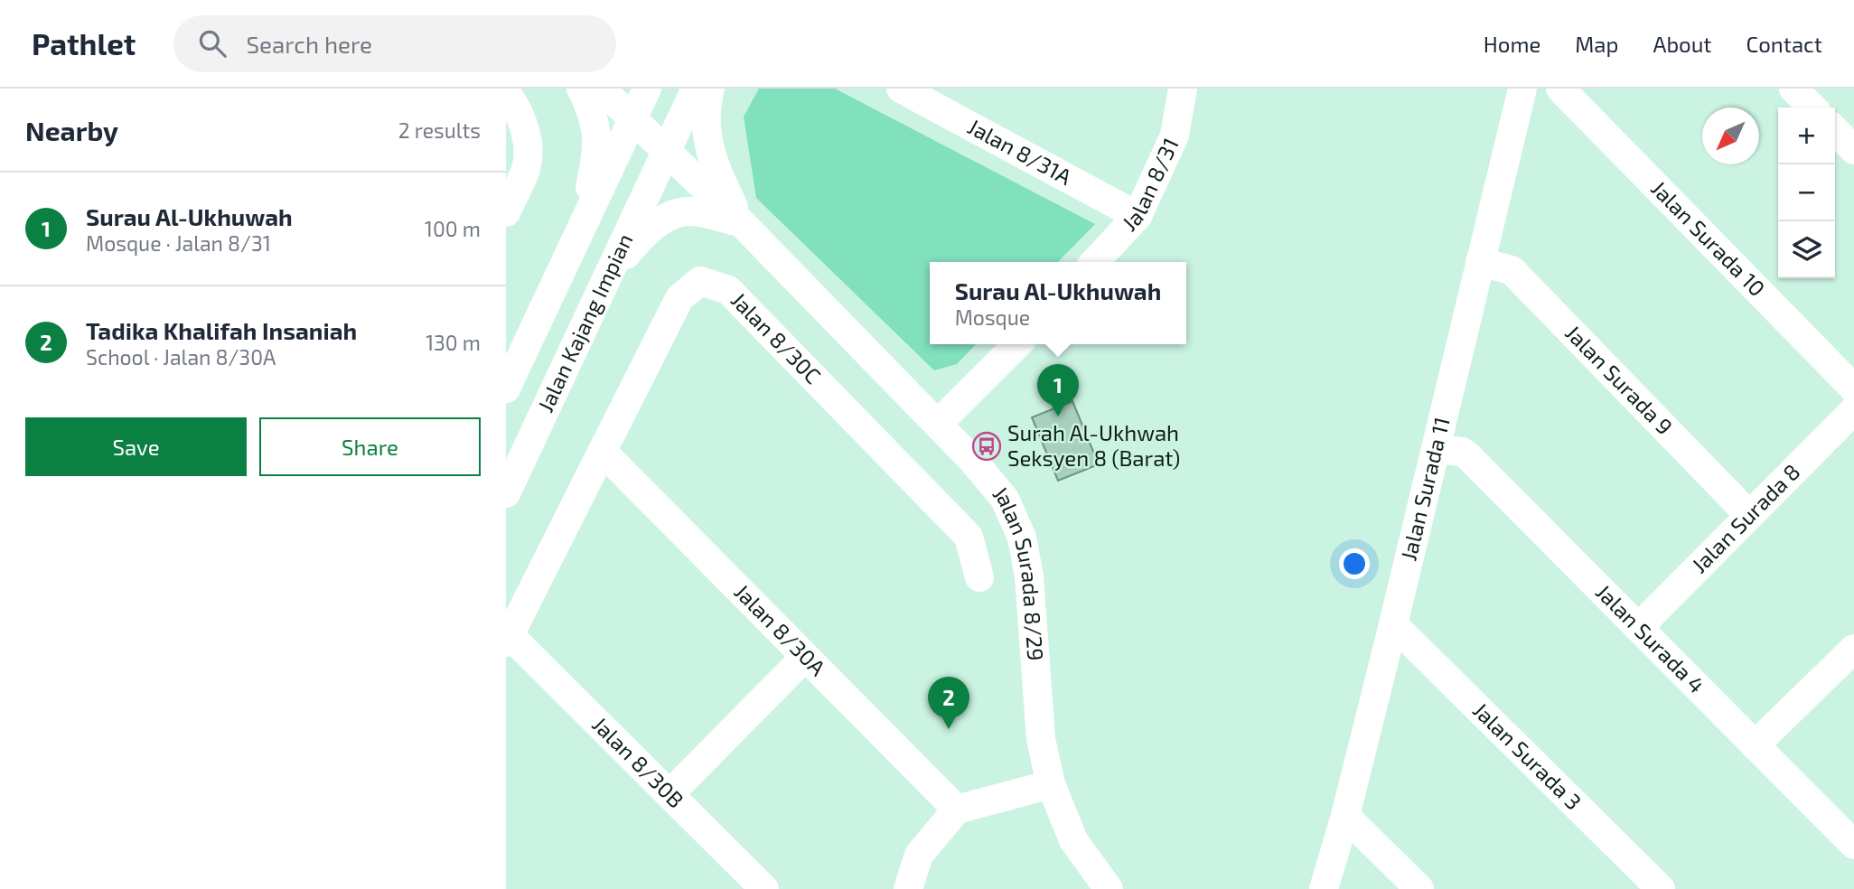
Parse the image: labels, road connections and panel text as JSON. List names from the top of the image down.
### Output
{
  "streets": {
    "street": [
      "Jalan 8/31A",
      "Jalan 8/31",
      "Jalan Surada 10",
      "Jalan Kajang Impian",
      "Jalan 8/30C",
      "Jalan Surada 9",
      "Jalan Surada 11",
      "Jalan Surada 8",
      "Jalan Surada 8/29",
      "Jalan 8/30A",
      "Jalan Surada 4",
      "Jalan Surada 3",
      "Jalan 8/30B"
    ]
  },
  "crossings": [
    ["Jalan 8/31A", "Jalan 8/31"],
    ["Jalan Kajang Impian", "Jalan Surada 8/29"],
    ["Jalan 8/30C", "Jalan 8/30A"],
    ["Jalan 8/30C", "Jalan 8/30B"],
    ["Jalan Surada 9", "Jalan Surada 11"],
    ["Jalan Surada 9", "Jalan Surada 8"],
    ["Jalan Surada 11", "Jalan Surada 4"],
    ["Jalan Surada 11", "Jalan Surada 3"],
    ["Jalan Surada 8", "Jalan Surada 4"]
  ],
  "places": {
    "bus stop": ["Surah Al-Ukhwah Seksyen 8 (Barat)"]
  },
  "north": "bottom left",
  "page": {
    "header": "Pathlet",
    "search": "Search here",
    "nav": [
      "Home",
      "Map",
      "About",
      "Contact"
    ],
    "heading": ["Nearby", "2 results"],
    "map_buttons": ["+", "−"],
    "list": [
      {
        "mark": "1",
        "name": "Surau Al-Ukhuwah",
        "note": "Mosque · Jalan 8/31",
        "value": "100 m"
      },
      {
        "mark": "2",
        "name": "Tadika Khalifah Insaniah",
        "note": "School · Jalan 8/30A",
        "value": "130 m"
      }
    ],
    "popup": ["Surau Al-Ukhuwah", "Mosque"],
    "pins": ["1", "2"],
    "buttons": ["Save", "Share"]
  }
}
